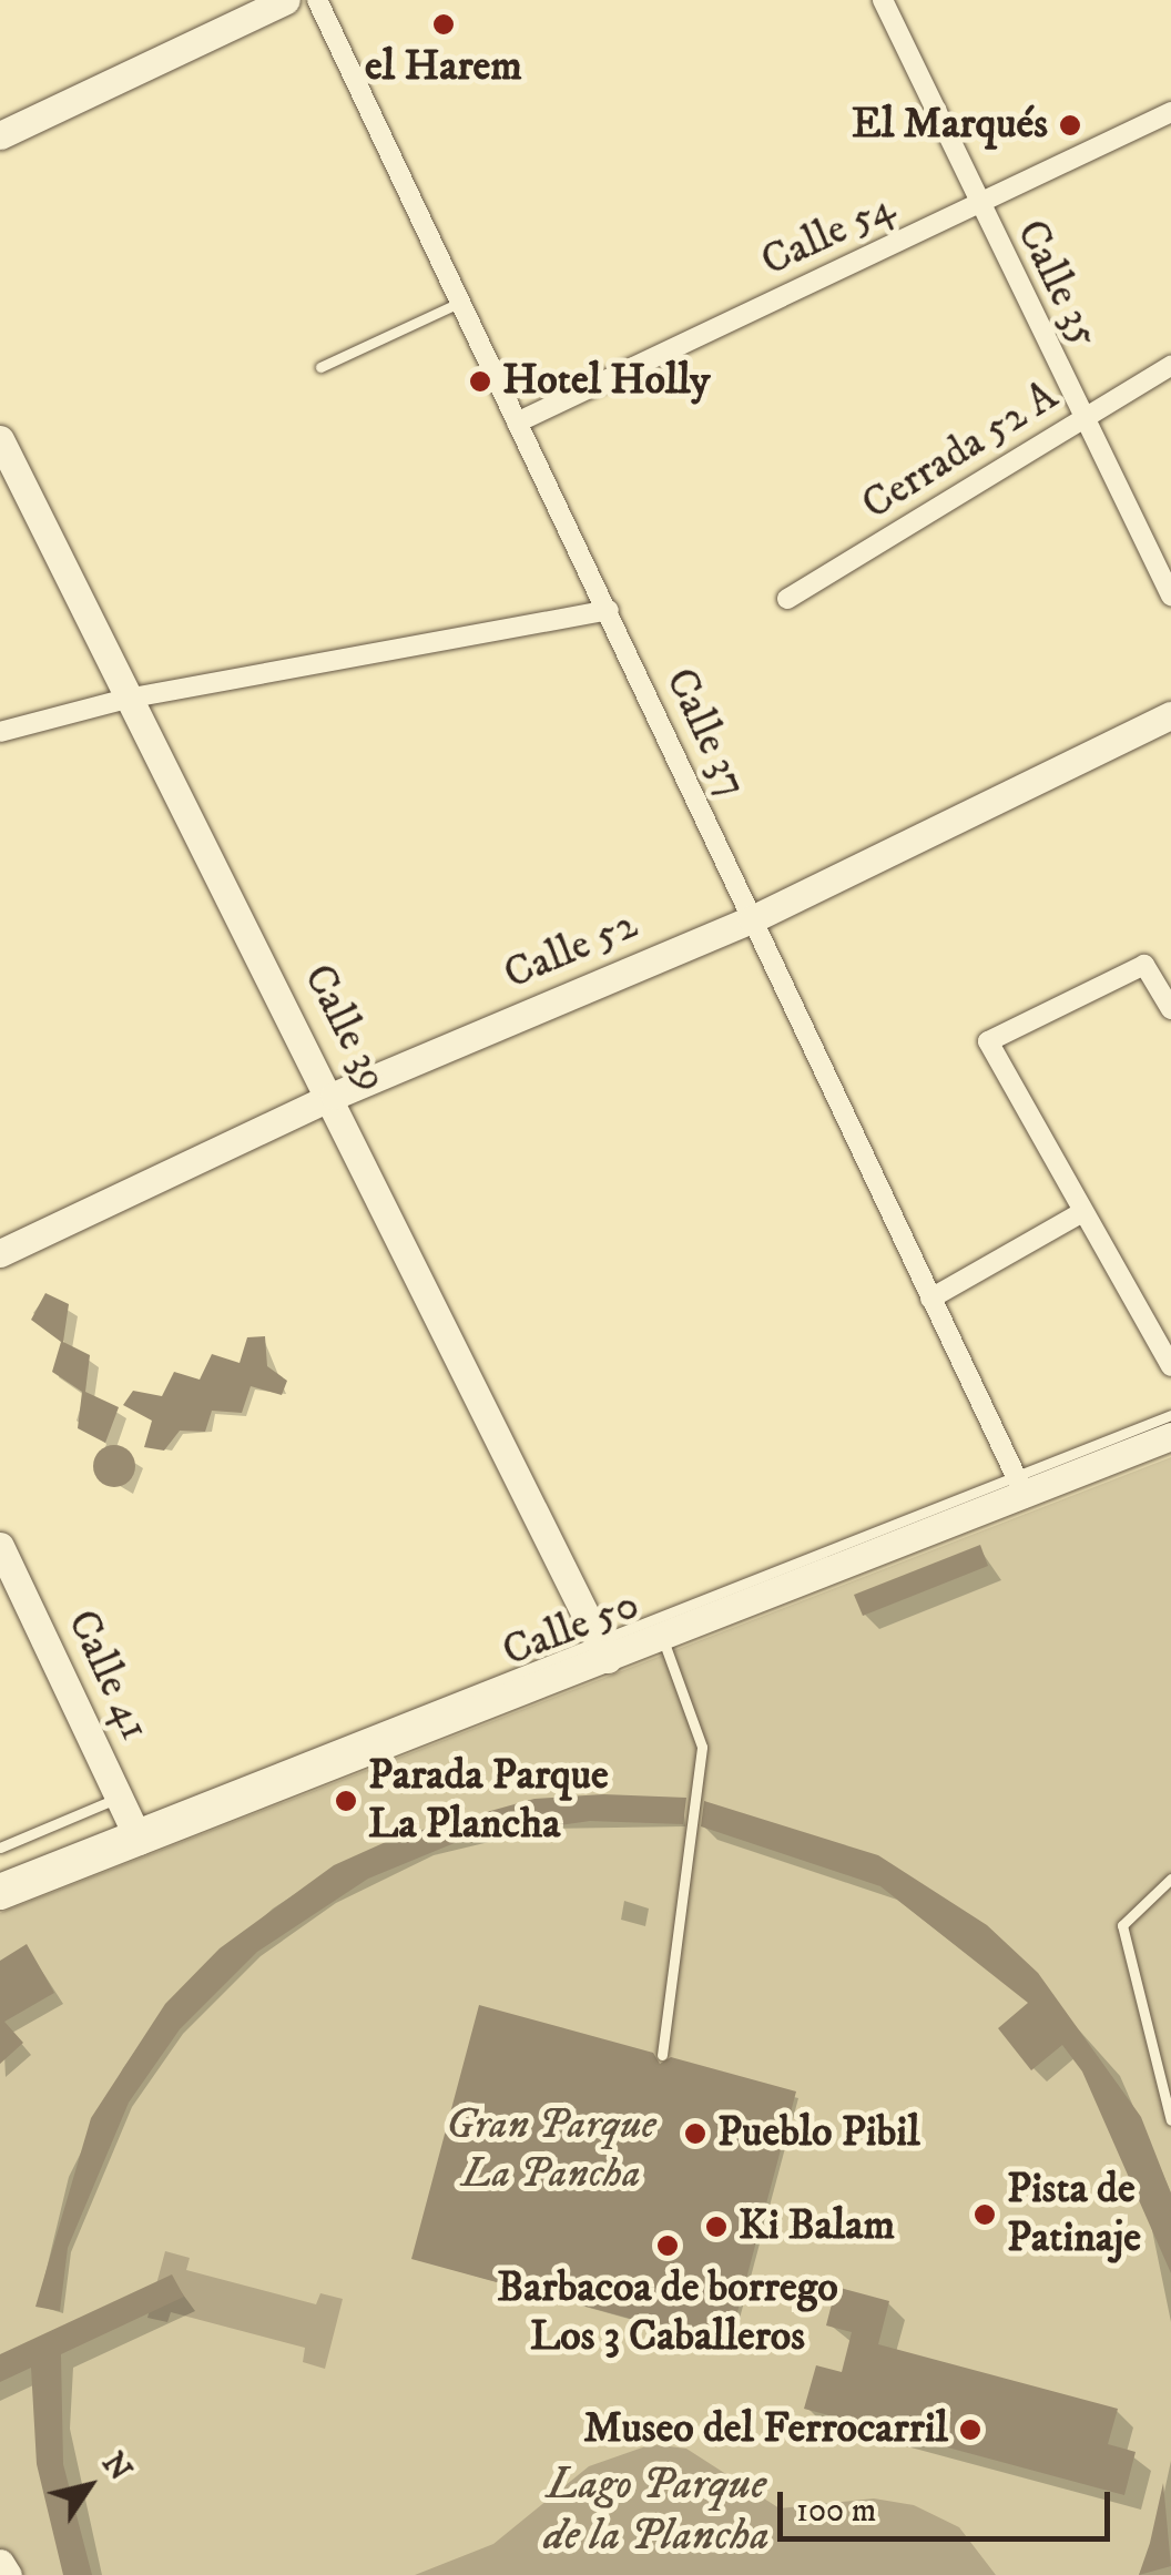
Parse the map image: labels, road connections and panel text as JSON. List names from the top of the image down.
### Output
{
  "streets": {
    "main road": [
      "Calle 52",
      "Calle 39",
      "Calle 50",
      "Calle 41"
    ],
    "street": [
      "Calle 54",
      "Calle 35",
      "Cerrada 52 A",
      "Calle 37"
    ]
  },
  "crossings": [
    ["Calle 54", "Calle 35"],
    ["Calle 54", "Calle 37"],
    ["Calle 35", "Cerrada 52 A"],
    ["Calle 37", "Calle 52"],
    ["Calle 37", "Calle 50"],
    ["Calle 52", "Calle 39"],
    ["Calle 39", "Calle 50"],
    ["Calle 50", "Calle 41"]
  ],
  "water": ["Lago Parque de la Plancha"],
  "parks": ["Gran Parque La Pancha"],
  "places": [
    "el Harem",
    "El Marqués",
    "Hotel Holly",
    "Parada Parque La Plancha",
    "Pueblo Pibil",
    "Pista de Patinaje",
    "Ki Balam",
    "Barbacoa de borrego Los 3 Caballeros",
    "Museo del Ferrocarril"
  ],
  "scale_bar": "100 m",
  "north": "top right"
}
